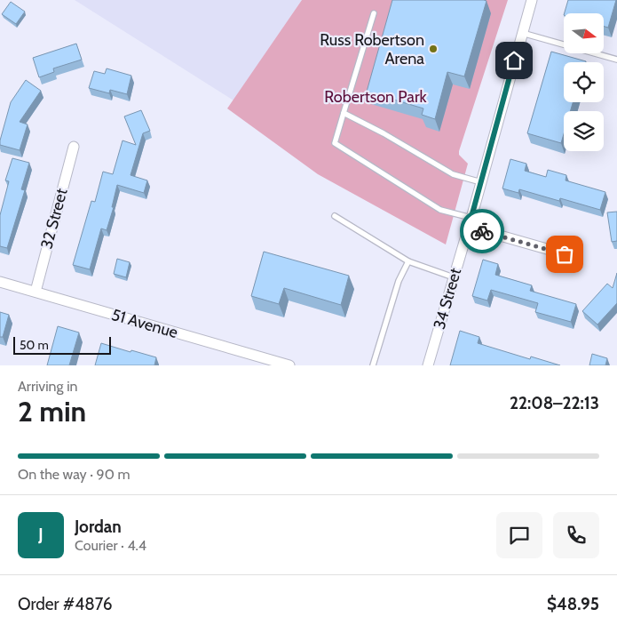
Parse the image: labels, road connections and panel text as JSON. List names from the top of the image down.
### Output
{
  "streets": {
    "street": ["32 Street", "34 Street", "51 Avenue"]
  },
  "crossings": [
    ["32 Street", "51 Avenue"]
  ],
  "parks": ["Robertson Park"],
  "places": ["Russ Robertson Arena"],
  "scale_bar": "50 m",
  "north": "right",
  "page": {
    "scale": "50 m",
    "heading": ["2 min", "Arriving in", "22:08–22:13"],
    "panel": [
      "Jordan",
      "Courier · 4.4",
      "Order #4876",
      "$48.95"
    ],
    "bar": "On the way · 90 m",
    "round": "J"
  }
}
